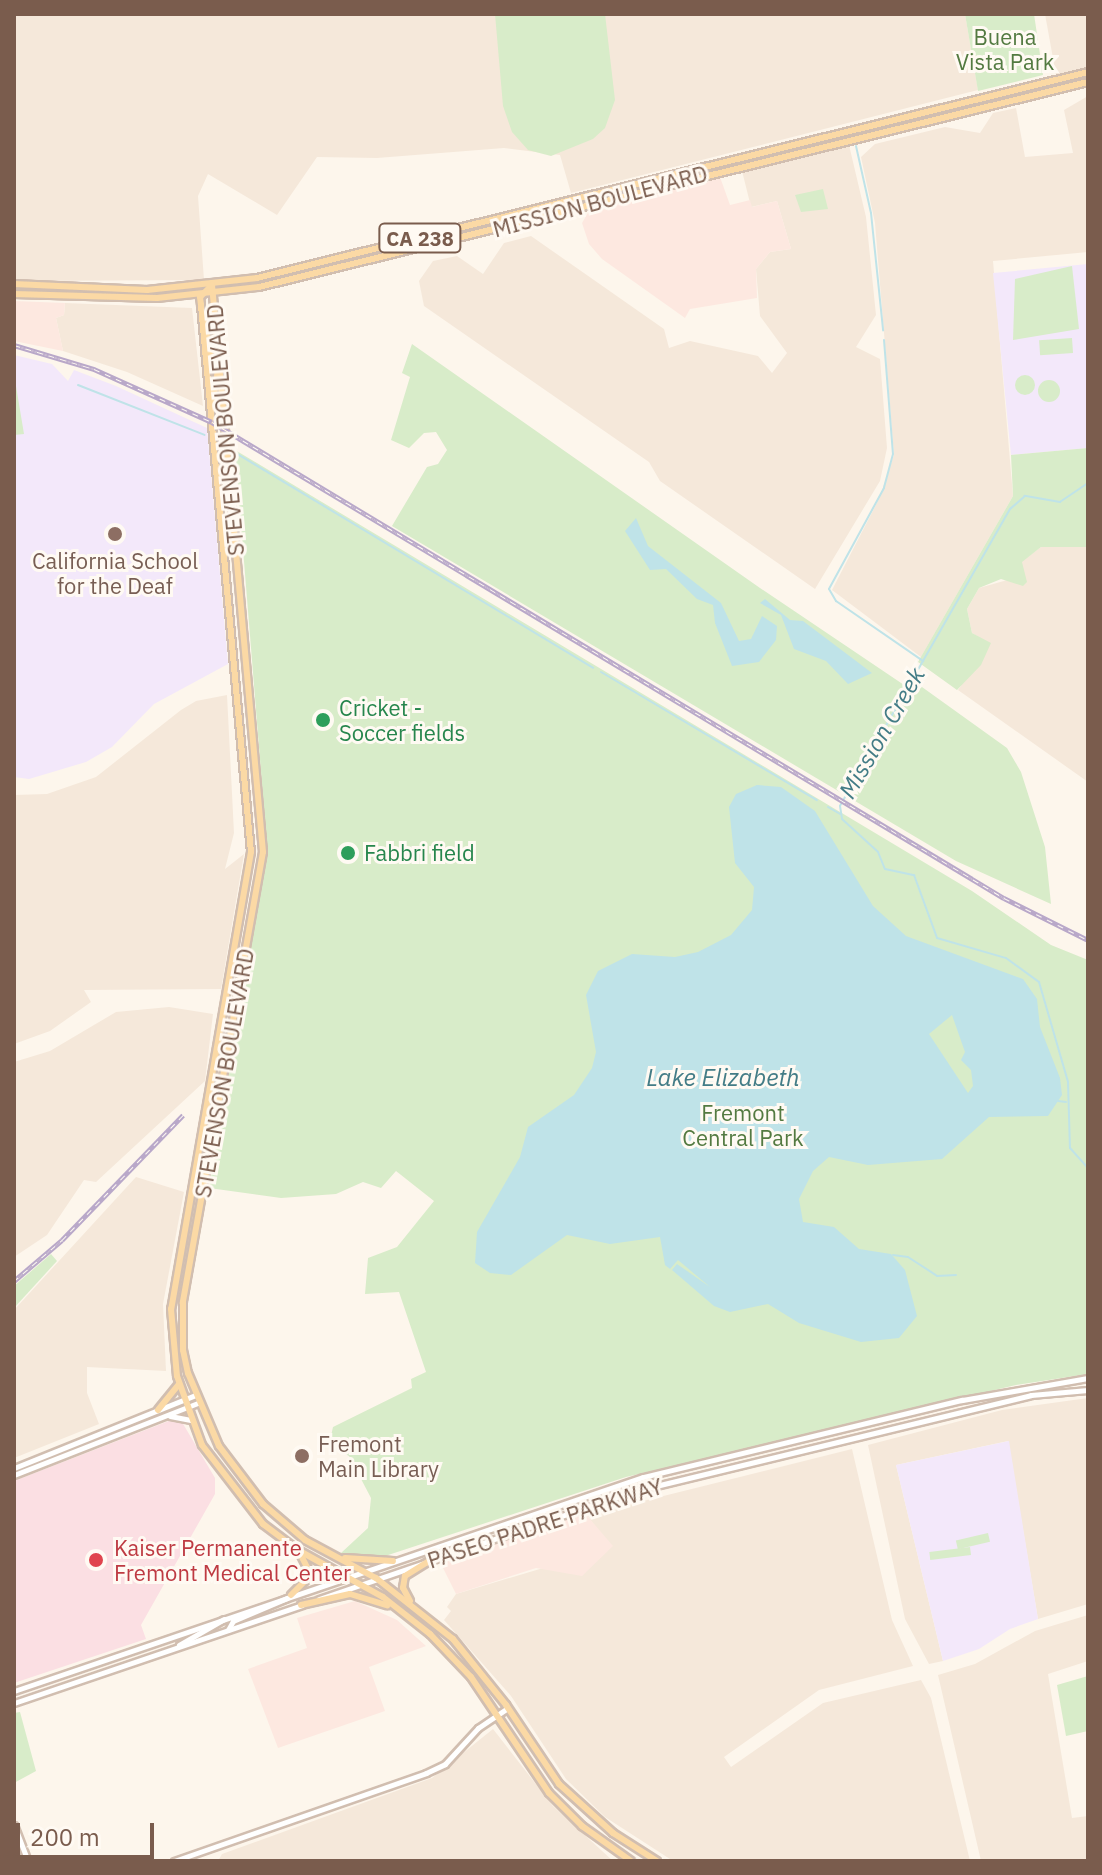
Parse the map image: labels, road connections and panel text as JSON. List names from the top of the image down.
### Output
{
  "streets": {
    "main road": [
      "MISSION BOULEVARD",
      "CA 238",
      "STEVENSON BOULEVARD",
      "PASEO PADRE PARKWAY"
    ]
  },
  "crossings": [
    ["MISSION BOULEVARD", "STEVENSON BOULEVARD"],
    ["STEVENSON BOULEVARD", "PASEO PADRE PARKWAY"]
  ],
  "water": ["Mission Creek", "Lake Elizabeth"],
  "parks": ["Buena Vista Park", "Fremont Central Park"],
  "places": [
    "California School for the Deaf",
    "Cricket - Soccer fields",
    "Fabbri field",
    "Fremont Main Library",
    "Kaiser Permanente Fremont Medical Center"
  ],
  "scale_bar": "200 m"
}
